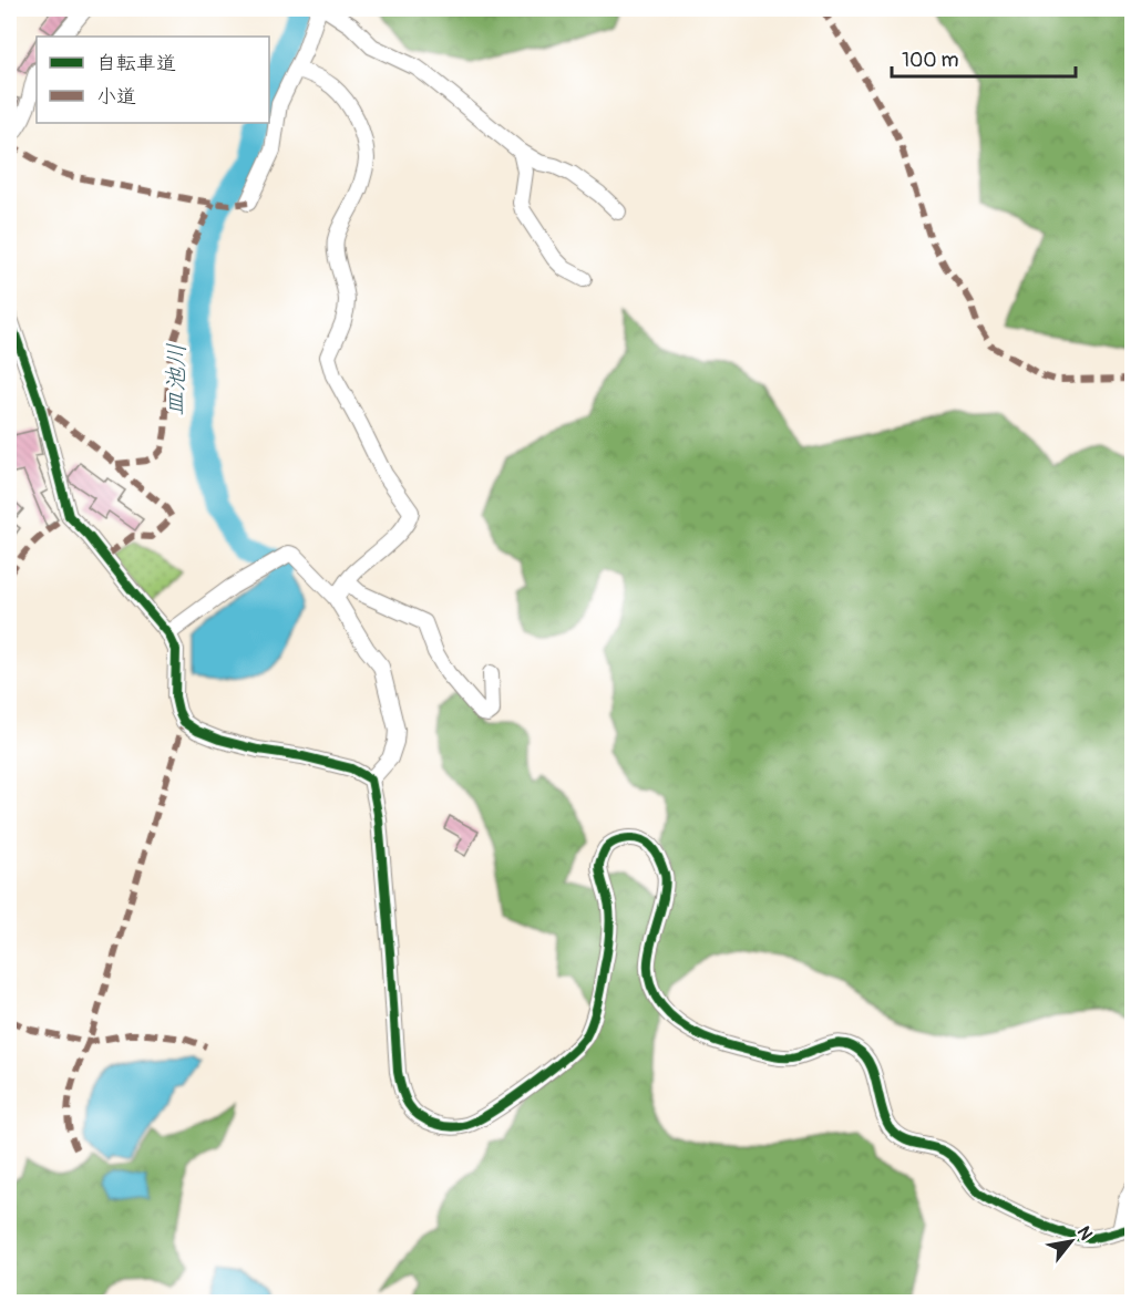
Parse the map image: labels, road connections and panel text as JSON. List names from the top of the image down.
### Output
{
  "water": ["皿池川"],
  "legend": ["自転車道", "小道"],
  "scale_bar": "100 m",
  "north": "top right"
}
